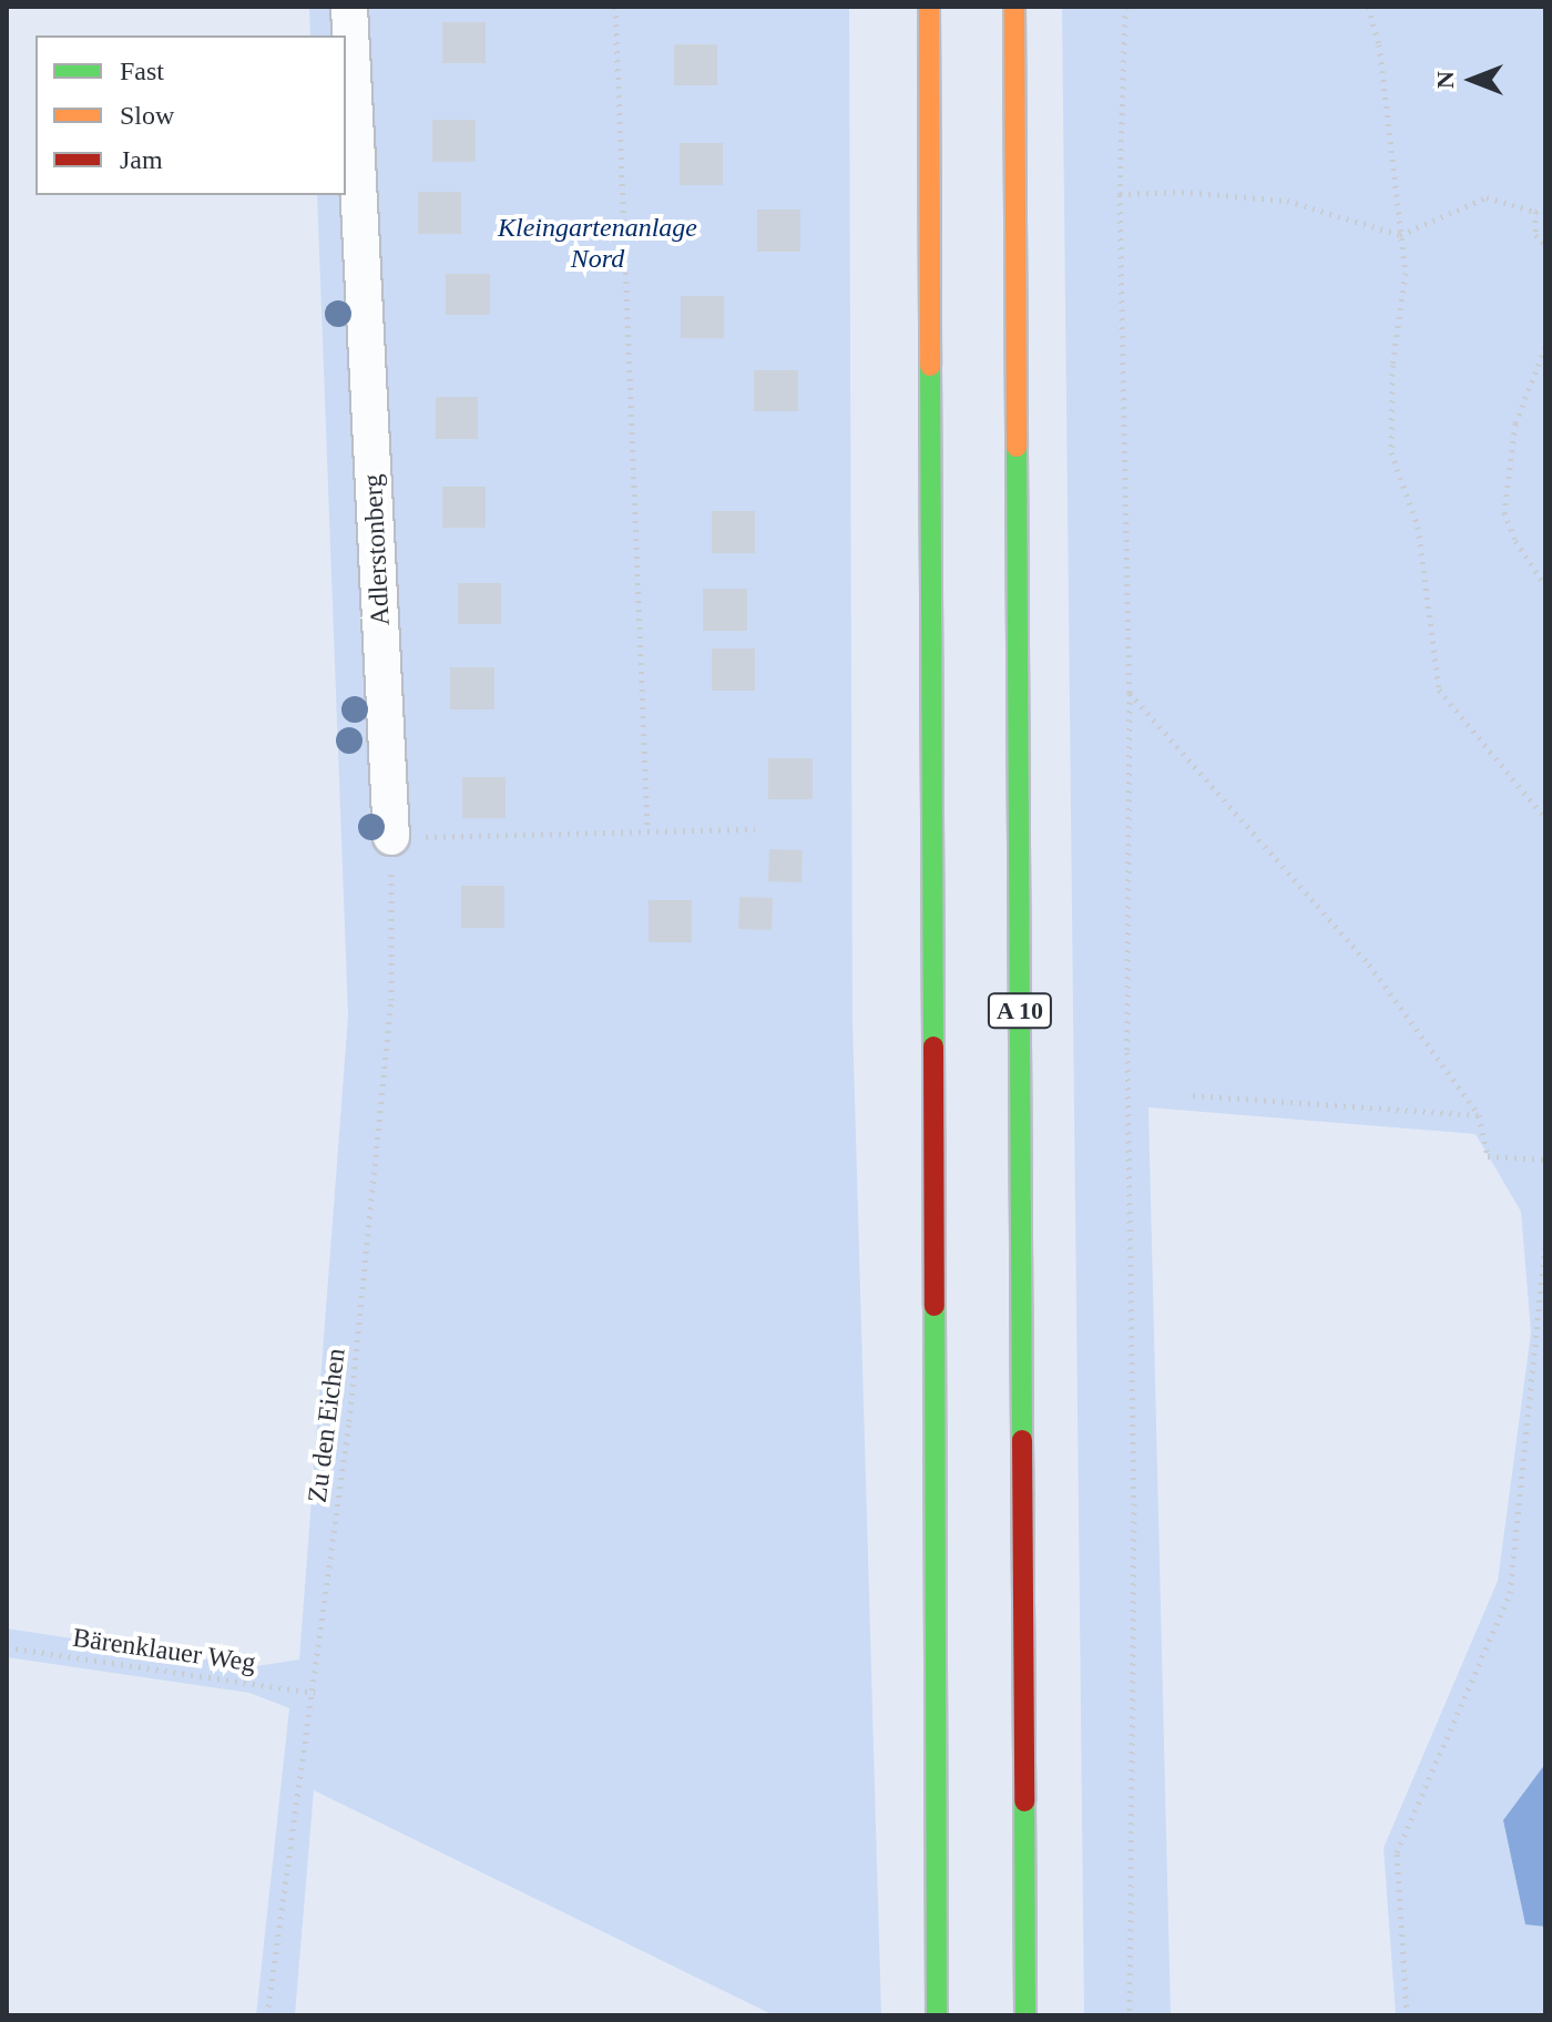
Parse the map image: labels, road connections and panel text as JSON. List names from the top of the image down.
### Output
{
  "streets": {
    "highway": ["A 10"],
    "street": ["Adlerstonberg"],
    "path": ["Zu den Eichen", "Bärenklauer Weg"]
  },
  "crossings": [
    ["Adlerstonberg", "Zu den Eichen"],
    ["Zu den Eichen", "Bärenklauer Weg"]
  ],
  "parks": ["Kleingartenanlage Nord"],
  "legend": ["Fast", "Slow", "Jam"],
  "north": "left"
}
